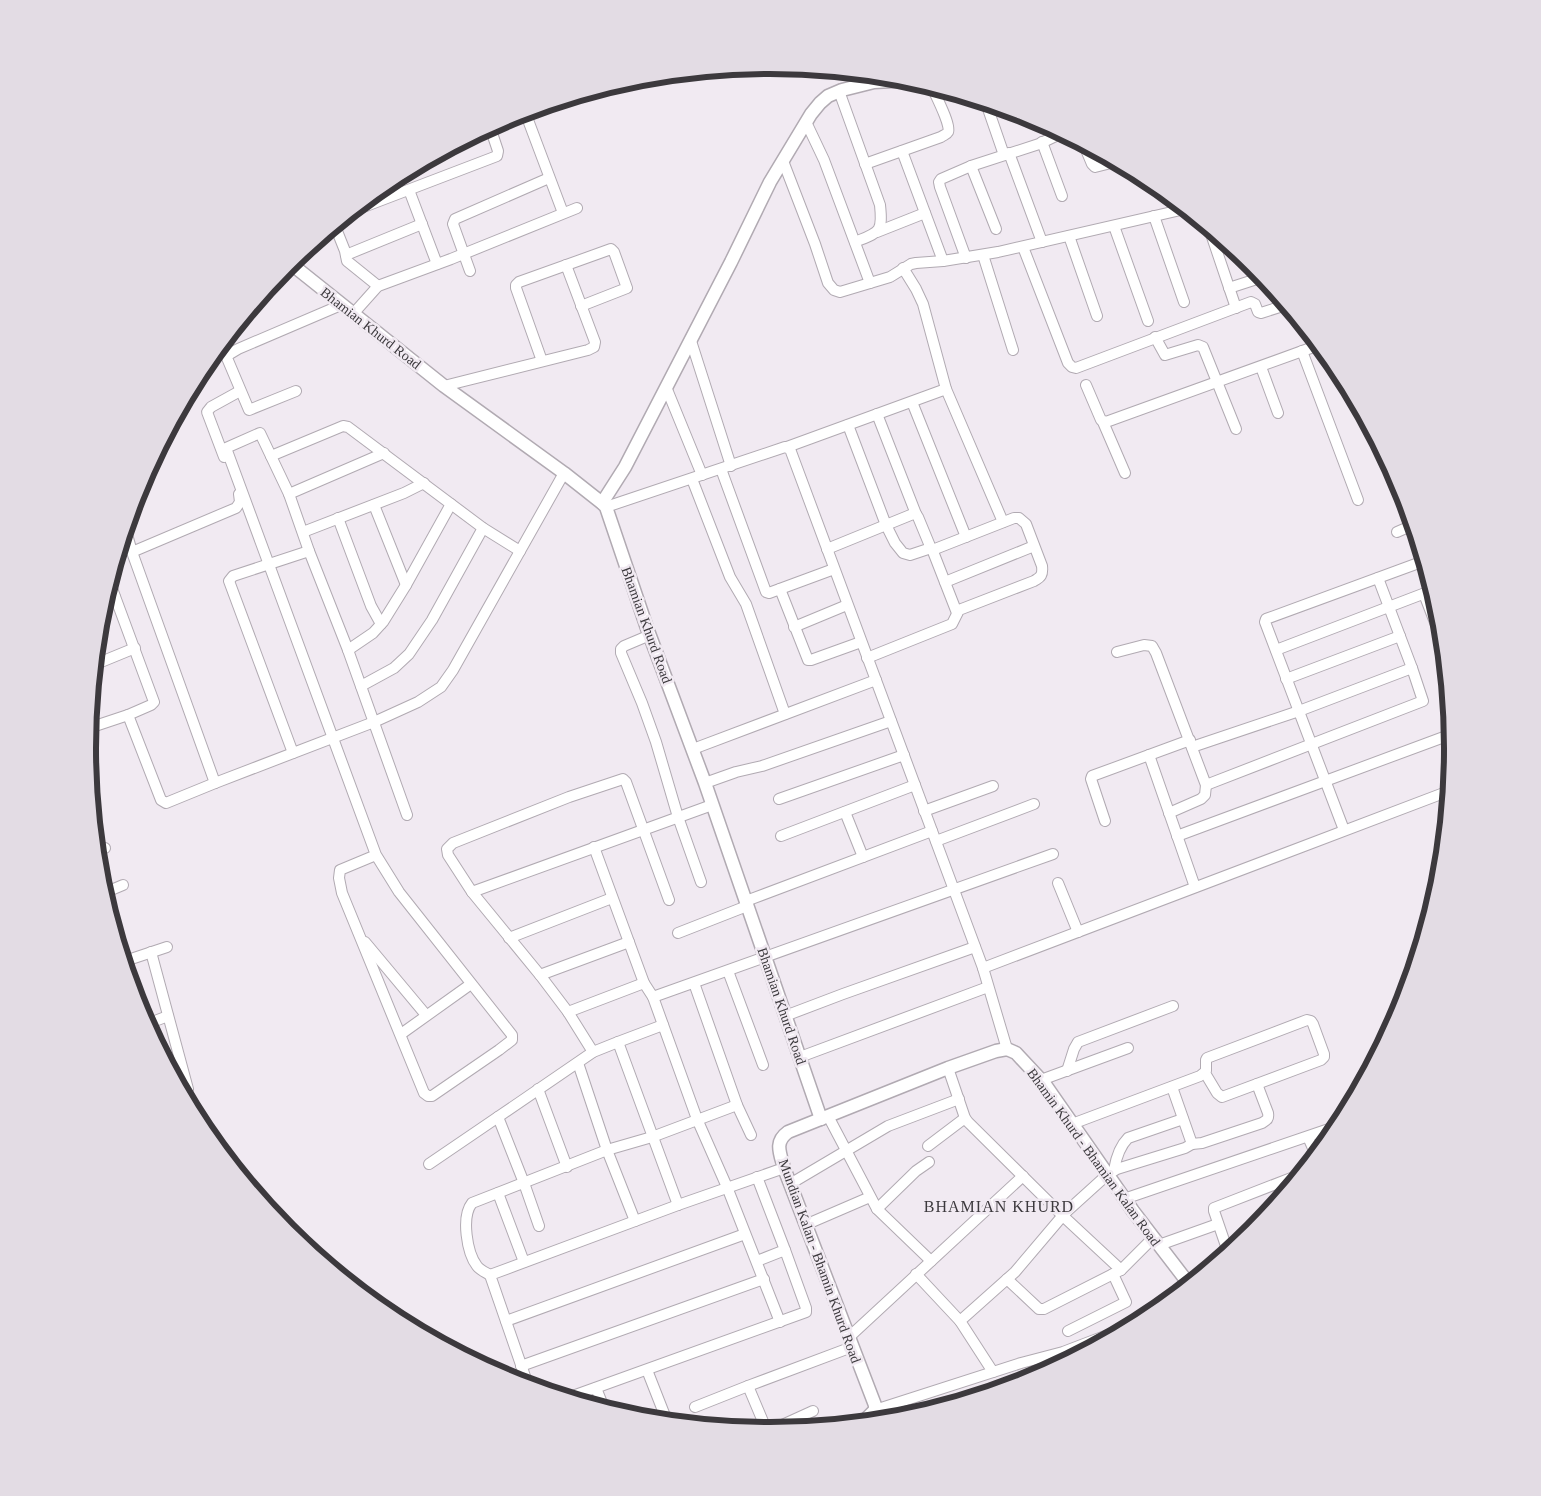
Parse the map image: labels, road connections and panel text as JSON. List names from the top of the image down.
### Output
{
  "streets": {
    "street": ["Bhamian Khurd Road", "Bhamin Khurd - Bhamian Kalan Road", "Mundian Kalan - Bhamin Khurd Road"]
  },
  "crossings": [
    ["Bhamian Khurd Road", "Mundian Kalan - Bhamin Khurd Road"]
  ],
  "districts": ["BHAMIAN KHURD"]
}
